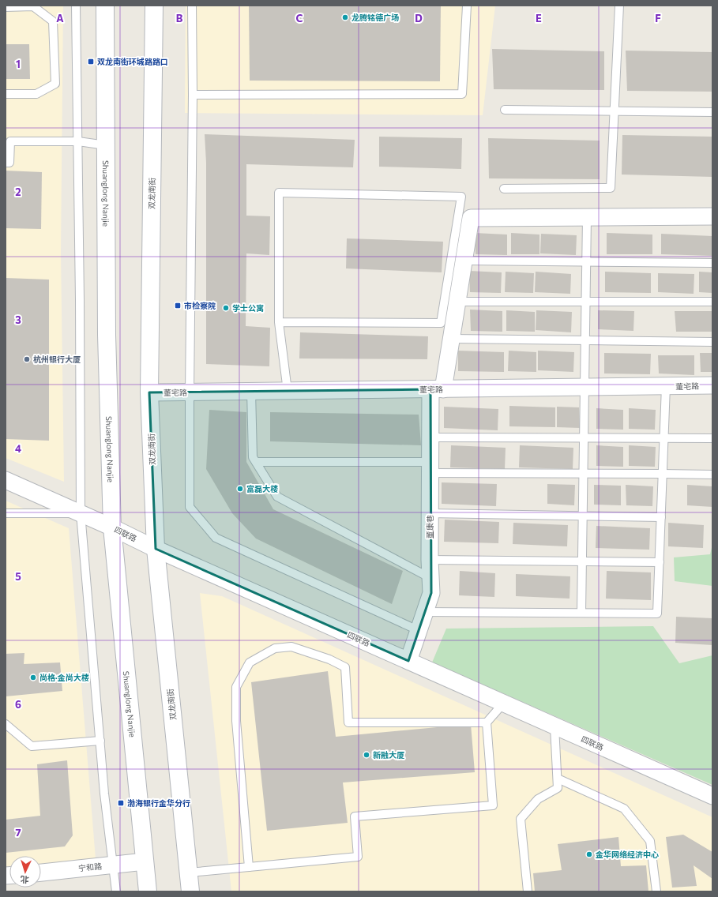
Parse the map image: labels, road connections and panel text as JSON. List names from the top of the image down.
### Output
{
  "streets": {
    "main road": ["Shuanglong Nanjie", "双龙南街"],
    "street": [
      "董宅路",
      "董康巷",
      "四联路",
      "宁和路"
    ]
  },
  "crossings": [
    ["Shuanglong Nanjie", "四联路"],
    ["Shuanglong Nanjie", "宁和路"],
    ["双龙南街", "董宅路"],
    ["双龙南街", "四联路"],
    ["董宅路", "董康巷"],
    ["董康巷", "四联路"]
  ],
  "places": {
    "other": [
      "龙腾铭德广场",
      "学士公寓",
      "杭州银行大厦",
      "富磊大楼",
      "尚格·金尚大楼",
      "新融大厦",
      "金华网络经济中心"
    ],
    "transit": ["双龙南街环城路路口", "市检察院", "渤海银行金华分行"]
  },
  "north": "bottom",
  "grid": {
    "columns": [
      "A",
      "B",
      "C",
      "D",
      "E",
      "F"
    ],
    "rows": [
      "1",
      "2",
      "3",
      "4",
      "5",
      "6",
      "7"
    ]
  }
}
